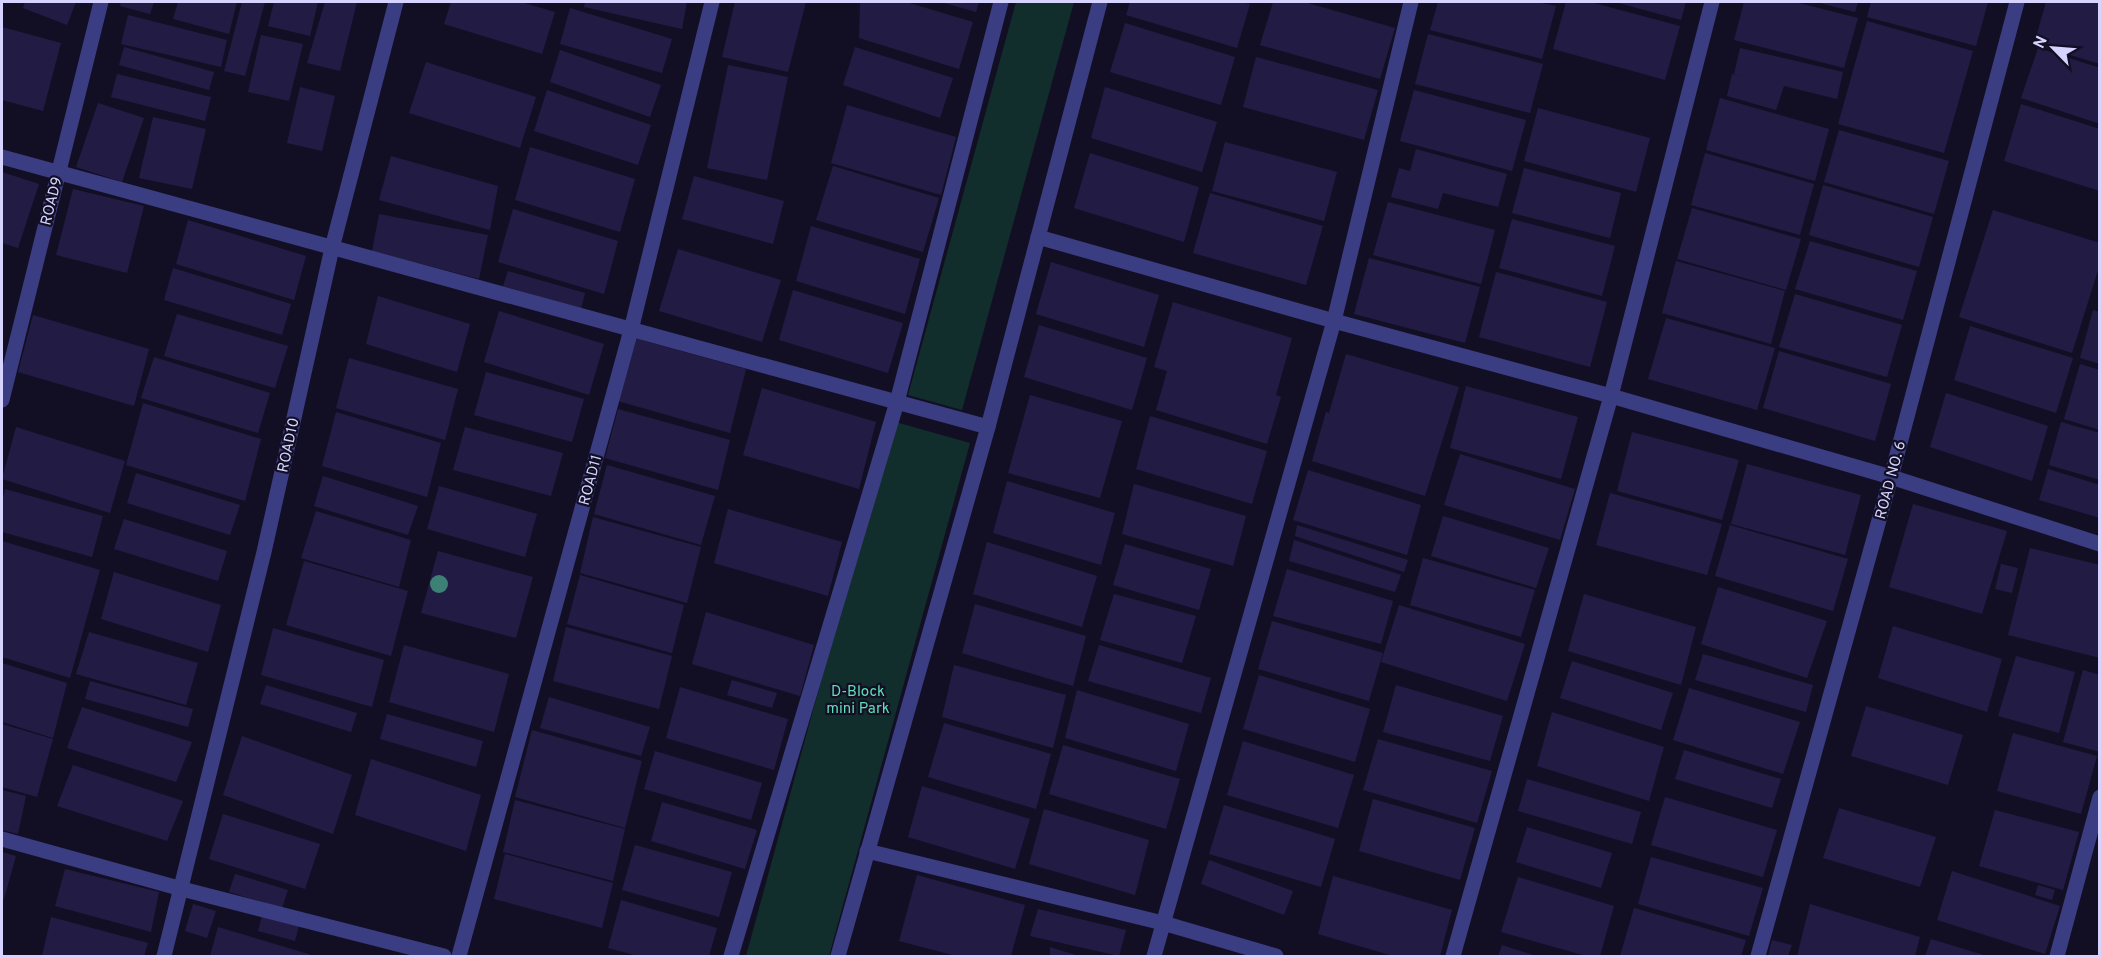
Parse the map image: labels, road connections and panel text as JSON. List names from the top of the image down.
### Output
{
  "streets": {
    "street": [
      "ROAD9",
      "ROAD10",
      "ROAD11",
      "ROAD NO. 6"
    ]
  },
  "parks": ["D-Block mini Park"],
  "north": "top left"
}
